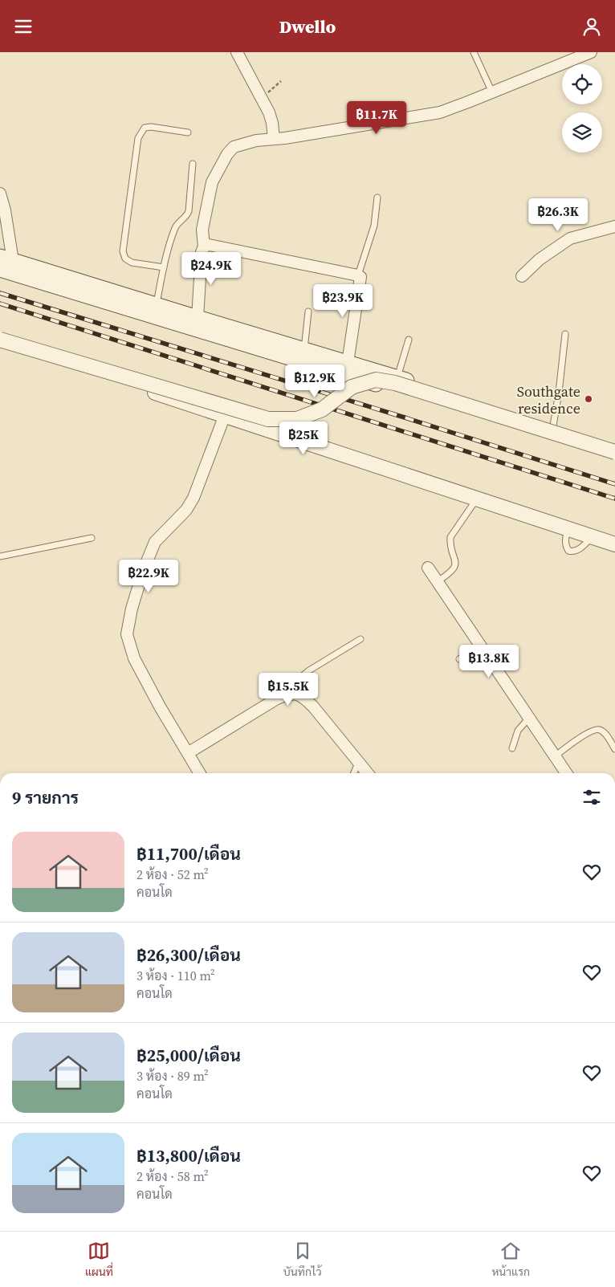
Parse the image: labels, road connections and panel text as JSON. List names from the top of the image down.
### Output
{
  "places": ["Southgate residence"],
  "page": {
    "header": "Dwello",
    "price": [
      "฿11.7K",
      "฿26.3K",
      "฿24.9K",
      "฿23.9K",
      "฿12.9K",
      "฿25K",
      "฿22.9K",
      "฿13.8K",
      "฿15.5K"
    ],
    "heading": "9 รายการ",
    "list": [
      {
        "name": "฿11,700/เดือน",
        "note": "2 ห้อง · 52 m² · คอนโด"
      },
      {
        "name": "฿26,300/เดือน",
        "note": "3 ห้อง · 110 m² · คอนโด"
      },
      {
        "name": "฿25,000/เดือน",
        "note": "3 ห้อง · 89 m² · คอนโด"
      },
      {
        "name": "฿13,800/เดือน",
        "note": "2 ห้อง · 58 m² · คอนโด"
      }
    ],
    "tabs": ["แผนที่", "บันทึกไว้", "หน้าแรก"]
  }
}
